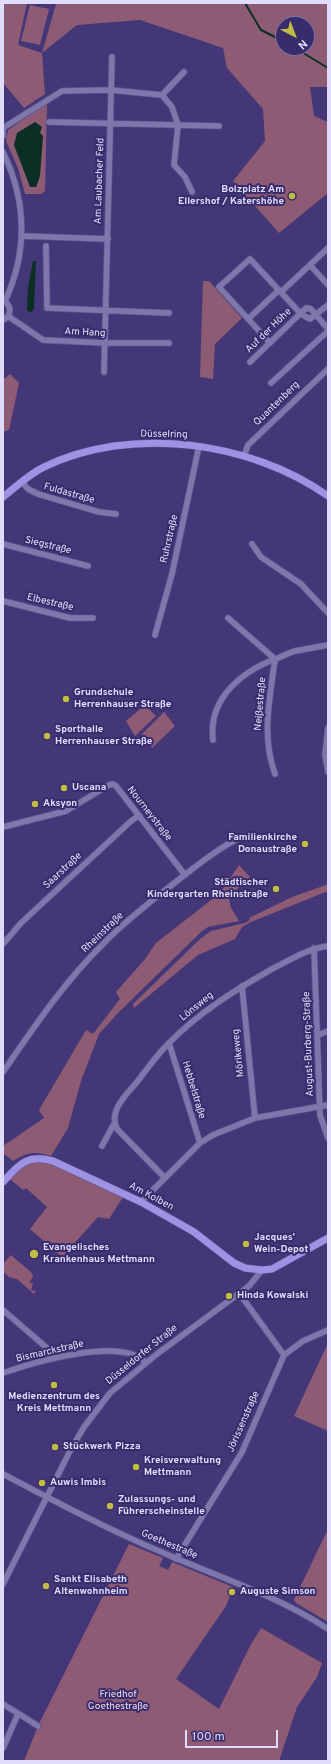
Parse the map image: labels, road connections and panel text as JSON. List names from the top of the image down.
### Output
{
  "streets": {
    "street": [
      "Am Laubacher Feld",
      "Auf der Höhe",
      "Am Hang",
      "Quantenberg",
      "Düsselring",
      "Fuldastraße",
      "Ruhrstraße",
      "Siegstraße",
      "Elbestraße",
      "Neißestraße",
      "Nourneystraße",
      "Saarstraße",
      "Rheinstraße",
      "Lönsweg",
      "August-Burberg-Straße",
      "Mörikeweg",
      "Hebbelstraße",
      "Am Kolben",
      "Bismarckstraße",
      "Düsseldorfer Straße",
      "Jörissenstraße",
      "Goethestraße"
    ]
  },
  "crossings": [
    ["Am Laubacher Feld", "Am Hang"],
    ["Quantenberg", "Düsselring"],
    ["Düsselring", "Fuldastraße"],
    ["Düsselring", "Ruhrstraße"],
    ["Nourneystraße", "Saarstraße"],
    ["Nourneystraße", "Rheinstraße"],
    ["Lönsweg", "August-Burberg-Straße"],
    ["Lönsweg", "Mörikeweg"],
    ["Lönsweg", "Hebbelstraße"],
    ["Am Kolben", "Düsseldorfer Straße"],
    ["Bismarckstraße", "Düsseldorfer Straße"],
    ["Düsseldorfer Straße", "Goethestraße"],
    ["Jörissenstraße", "Goethestraße"]
  ],
  "parks": ["Friedhof Goethestraße"],
  "places": [
    "Bolzplatz Am Ellershof / Katershöhe",
    "Grundschule Herrenhauser Straße",
    "Sporthalle Herrenhauser Straße",
    "Uscana",
    "Aksyon",
    "Familienkirche Donaustraße",
    "Städtischer Kindergarten Rheinstraße",
    "Jacques’ Wein-Depot",
    "Evangelisches Krankenhaus Mettmann",
    "Hinda Kowalski",
    "Medienzentrum des Kreis Mettmann",
    "Stückwerk Pizza",
    "Kreisverwaltung Mettmann",
    "Auwis Imbis",
    "Zulassungs- und Führerscheinstelle",
    "Sankt Elisabeth Altenwohnheim",
    "Auguste Simson"
  ],
  "scale_bar": "100 m",
  "north": "bottom right"
}
